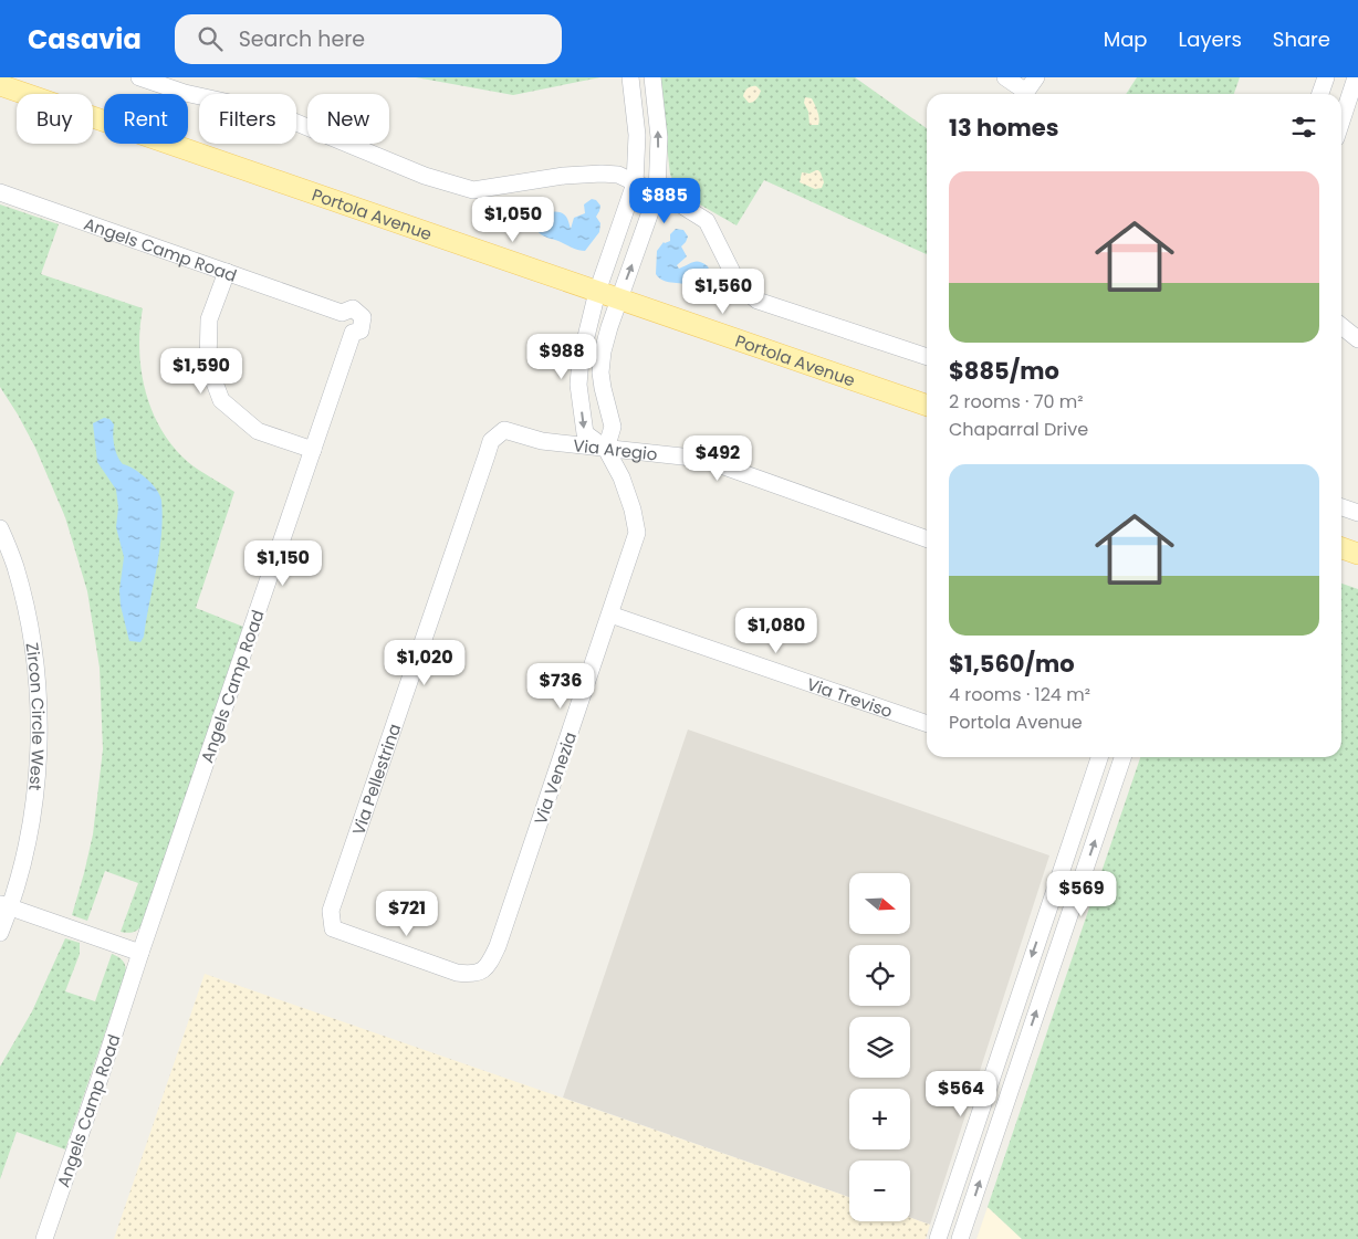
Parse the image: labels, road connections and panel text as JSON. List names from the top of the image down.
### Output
{
  "streets": {
    "main road": ["Portola Avenue"],
    "street": [
      "Angels Camp Road",
      "Via Aregio",
      "Via Treviso",
      "Zircon Circle West",
      "Via Venezia",
      "Via Pellestrina"
    ]
  },
  "crossings": [
    ["Portola Avenue", "Via Venezia"],
    ["Via Aregio", "Via Venezia"],
    ["Via Aregio", "Via Pellestrina"],
    ["Via Treviso", "Via Venezia"],
    ["Via Venezia", "Via Pellestrina"]
  ],
  "north": "right",
  "page": {
    "header": "Casavia",
    "search": "Search here",
    "nav": ["Map", "Layers", "Share"],
    "chip": [
      "Buy",
      "Rent",
      "Filters",
      "New"
    ],
    "heading": "13 homes",
    "list": [
      {
        "name": "$885/mo",
        "note": "2 rooms · 70 m² · Chaparral Drive"
      },
      {
        "name": "$1,560/mo",
        "note": "4 rooms · 124 m² · Portola Avenue"
      }
    ],
    "price": [
      "$885",
      "$1,050",
      "$1,560",
      "$988",
      "$1,590",
      "$492",
      "$1,150",
      "$1,080",
      "$1,020",
      "$736",
      "$569",
      "$721",
      "$564"
    ],
    "map_buttons": ["+", "−"]
  }
}
